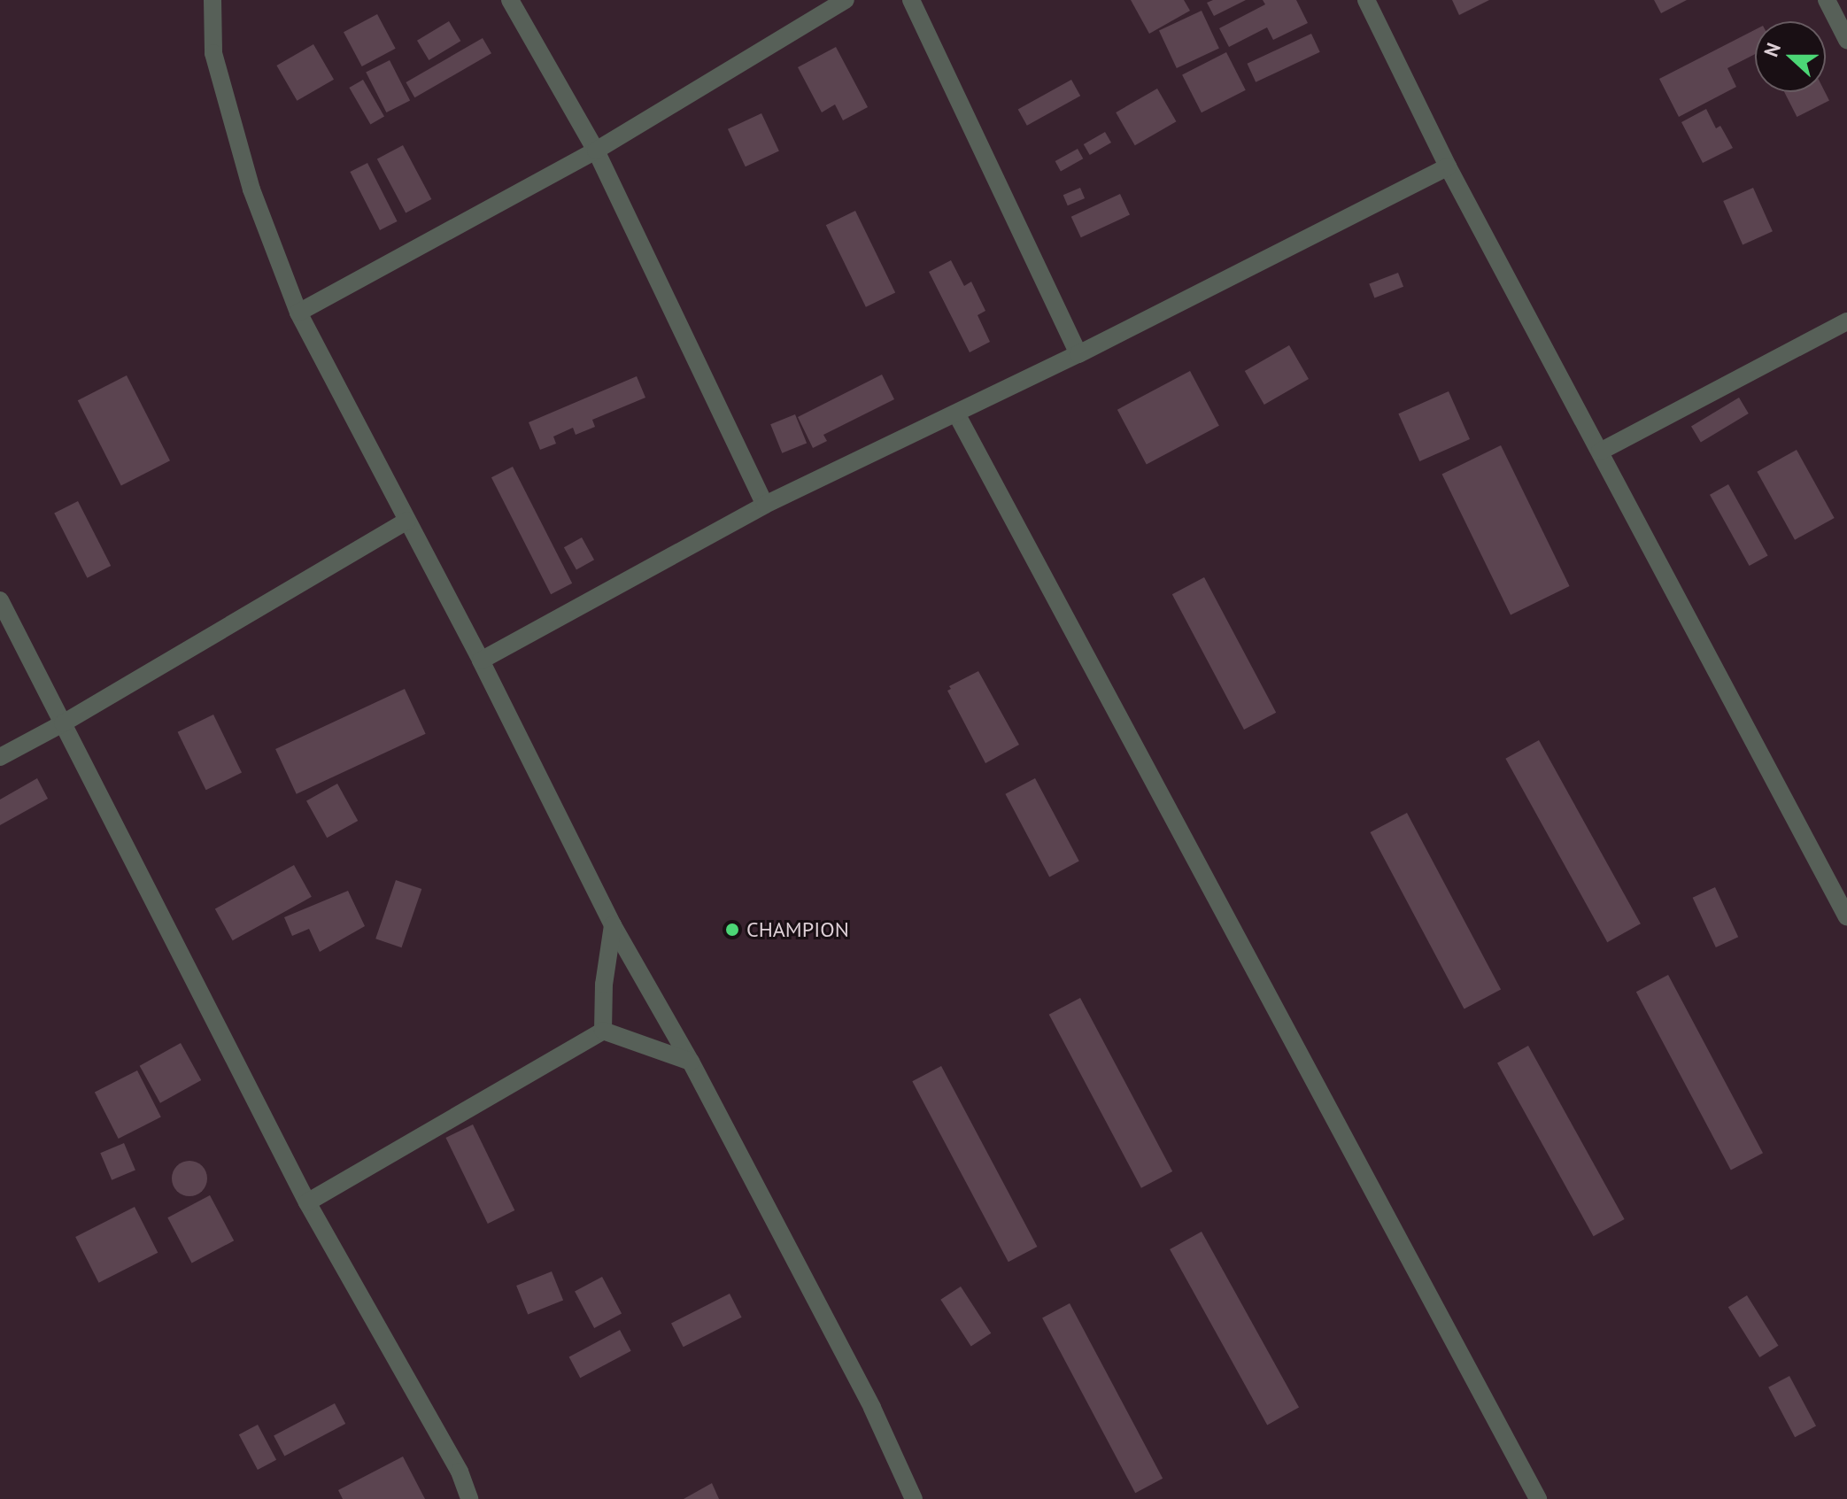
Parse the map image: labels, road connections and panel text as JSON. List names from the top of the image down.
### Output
{
  "places": ["CHAMPION"],
  "north": "left"
}
